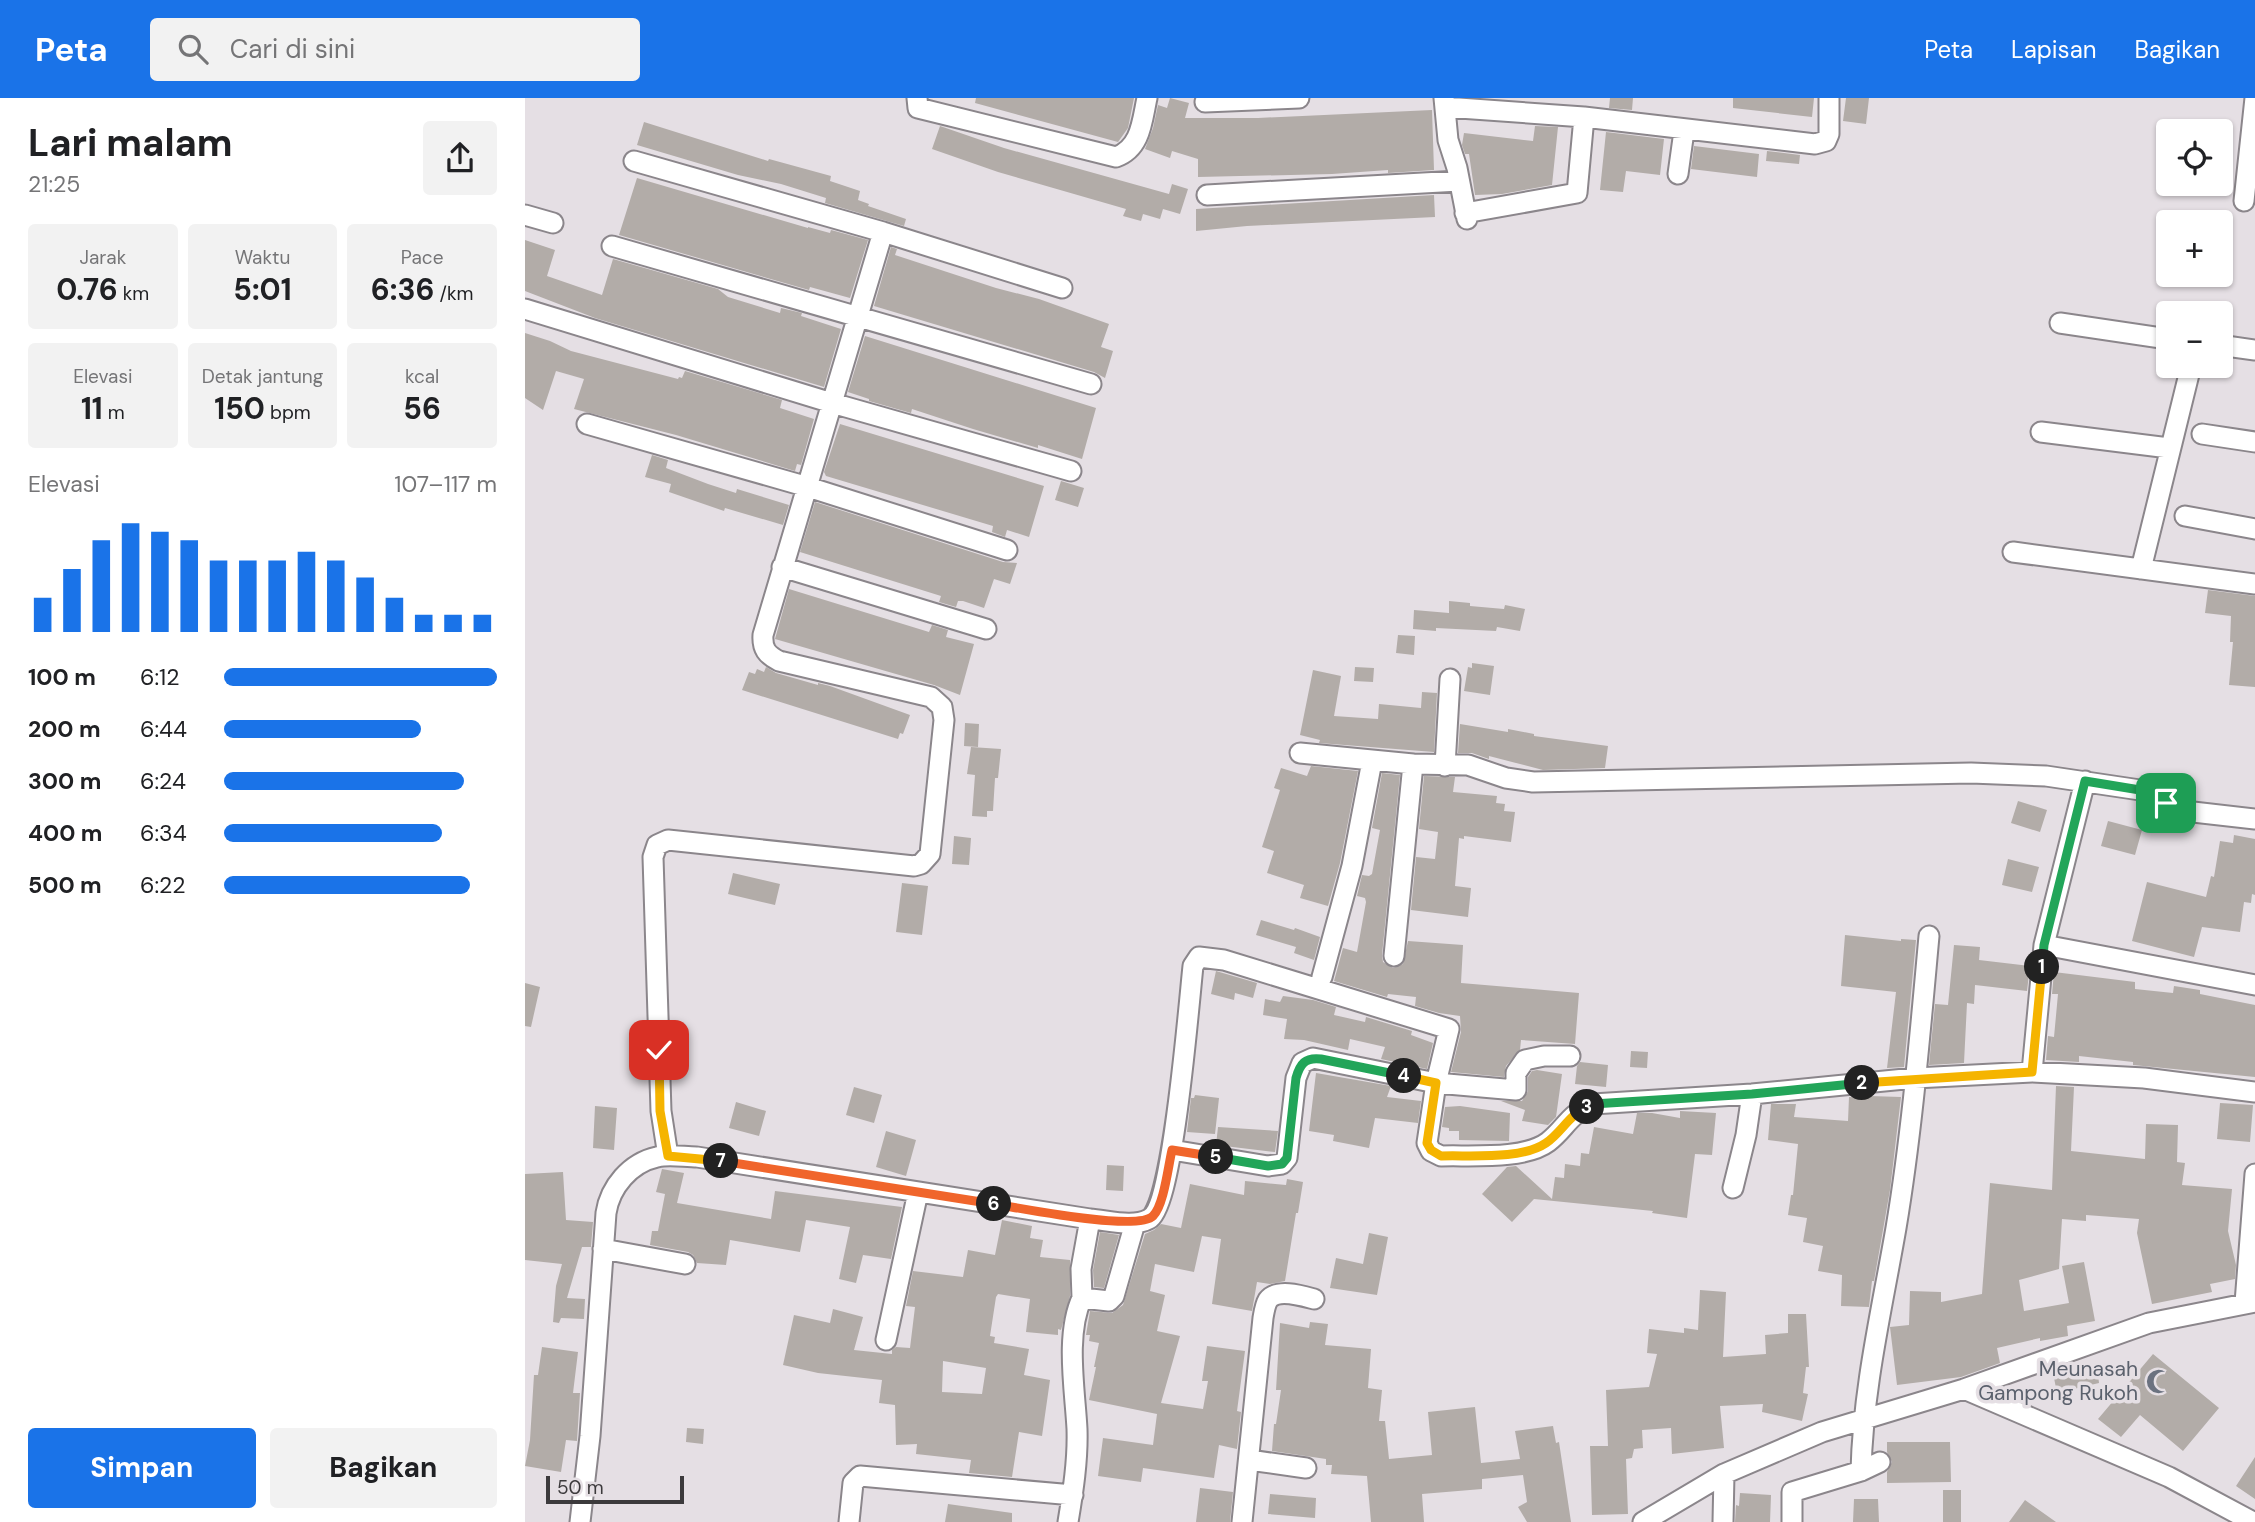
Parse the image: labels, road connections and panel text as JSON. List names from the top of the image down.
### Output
{
  "places": {
    "mosque": ["Meunasah Gampong Rukoh"]
  },
  "scale_bar": "50 m",
  "page": {
    "header": "Peta",
    "search": "Cari di sini",
    "nav": ["Peta", "Lapisan", "Bagikan"],
    "heading": ["Lari malam", "21:25"],
    "map_buttons": ["+", "−"],
    "stats": [
      ["Jarak", "0.76 km"],
      ["Waktu", "5:01"],
      ["Pace", "6:36 /km"],
      ["Elevasi", "11 m"],
      ["Detak jantung", "150 bpm"],
      ["kcal", "56"]
    ],
    "chart": ["Elevasi", "107–117 m"],
    "list": [
      {
        "name": "100 m",
        "note": "6:12"
      },
      {
        "name": "200 m",
        "note": "6:44"
      },
      {
        "name": "300 m",
        "note": "6:24"
      },
      {
        "name": "400 m",
        "note": "6:34"
      },
      {
        "name": "500 m",
        "note": "6:22"
      }
    ],
    "pins": [
      "1",
      "4",
      "2",
      "3",
      "5",
      "7",
      "6"
    ],
    "buttons": ["Simpan", "Bagikan"],
    "scale": "50 m"
  }
}
